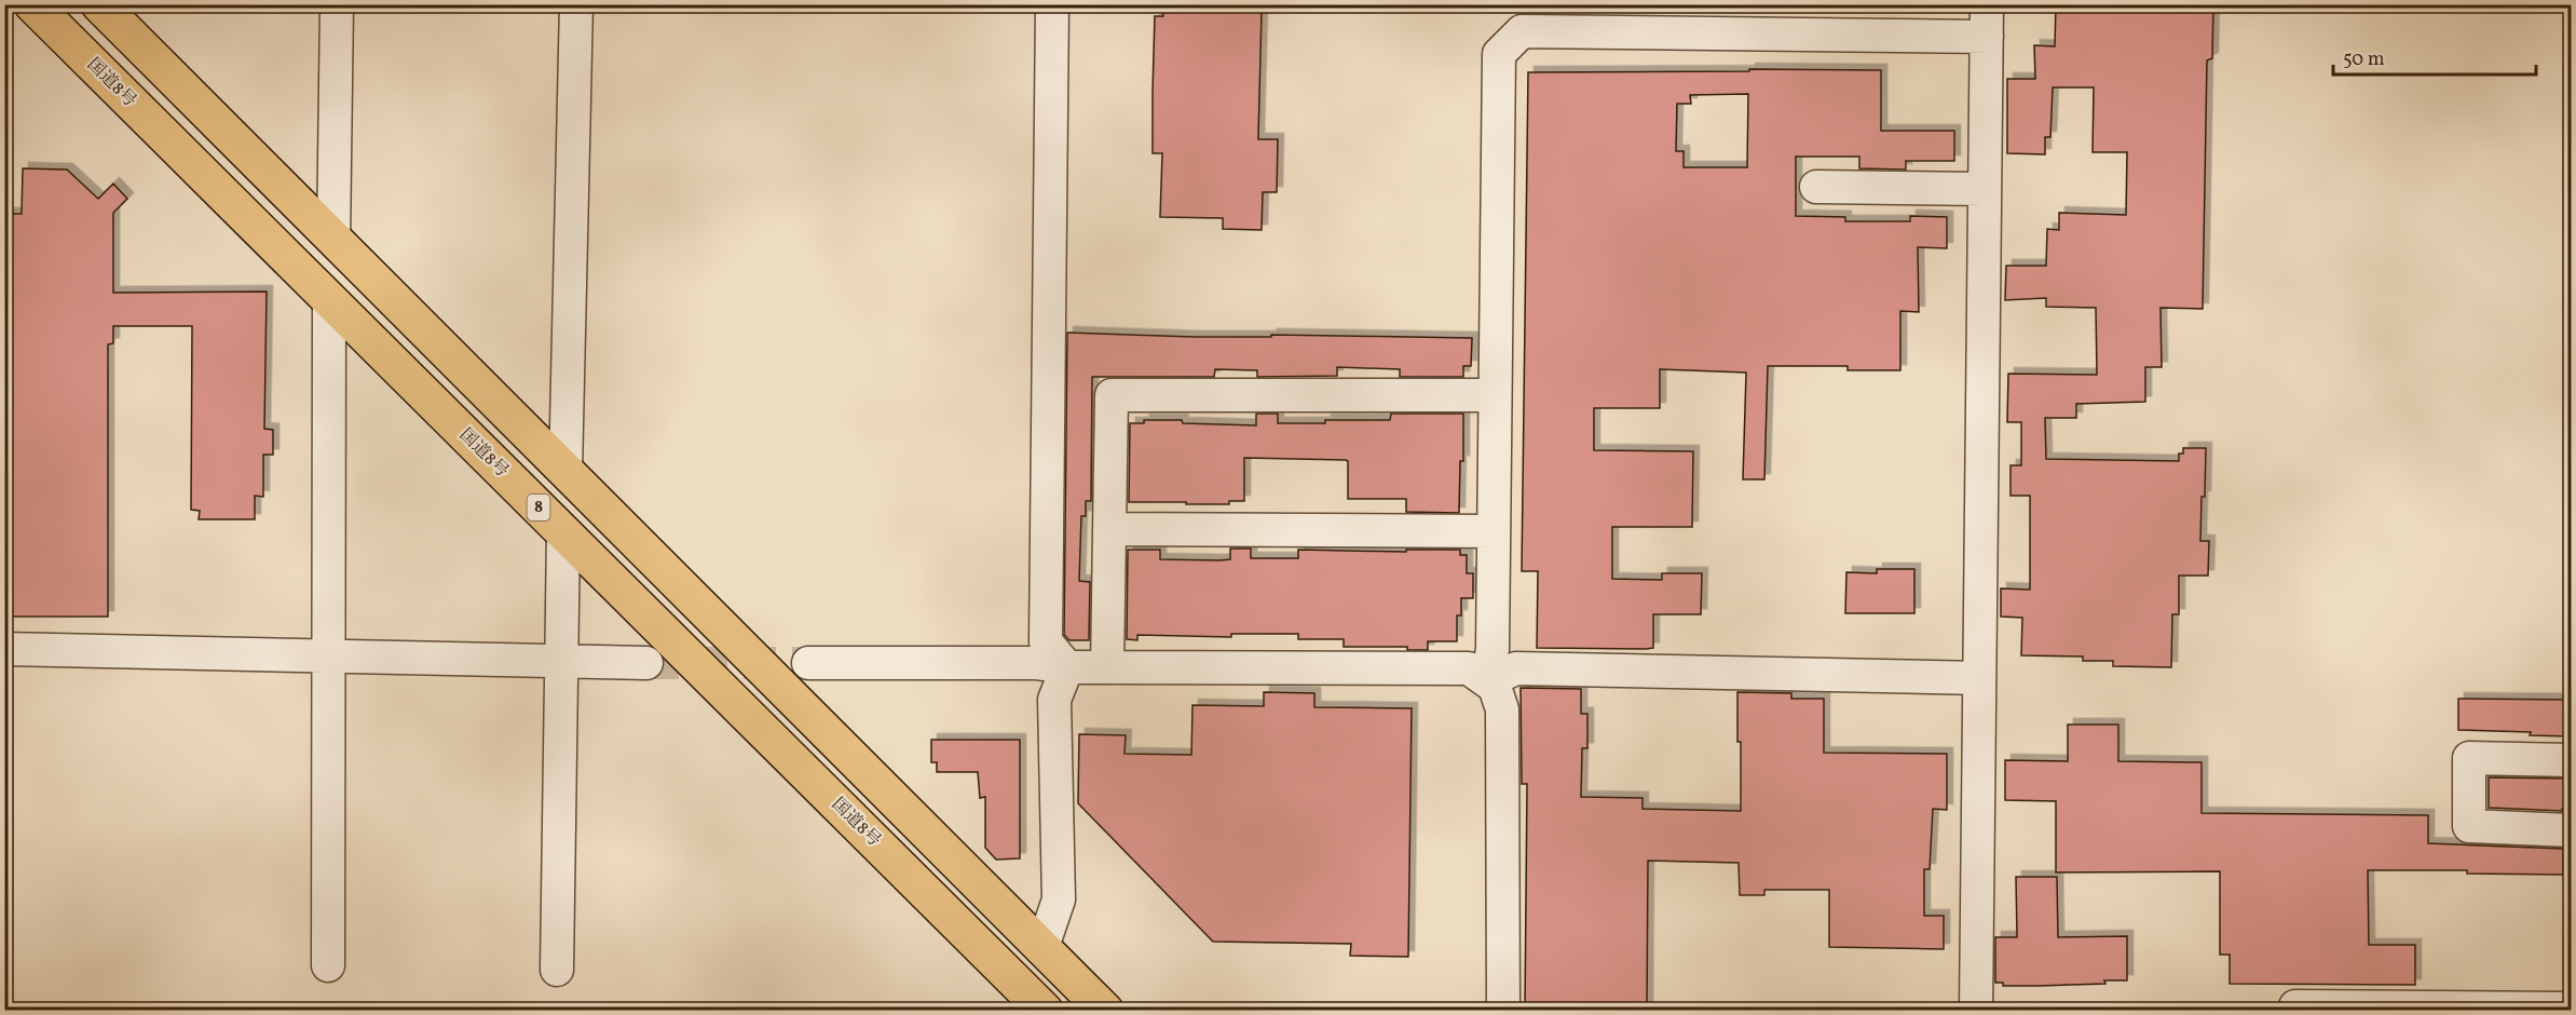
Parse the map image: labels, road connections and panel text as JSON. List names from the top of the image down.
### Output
{
  "streets": {
    "highway": ["国道8号", "8"]
  },
  "scale_bar": "50 m"
}
